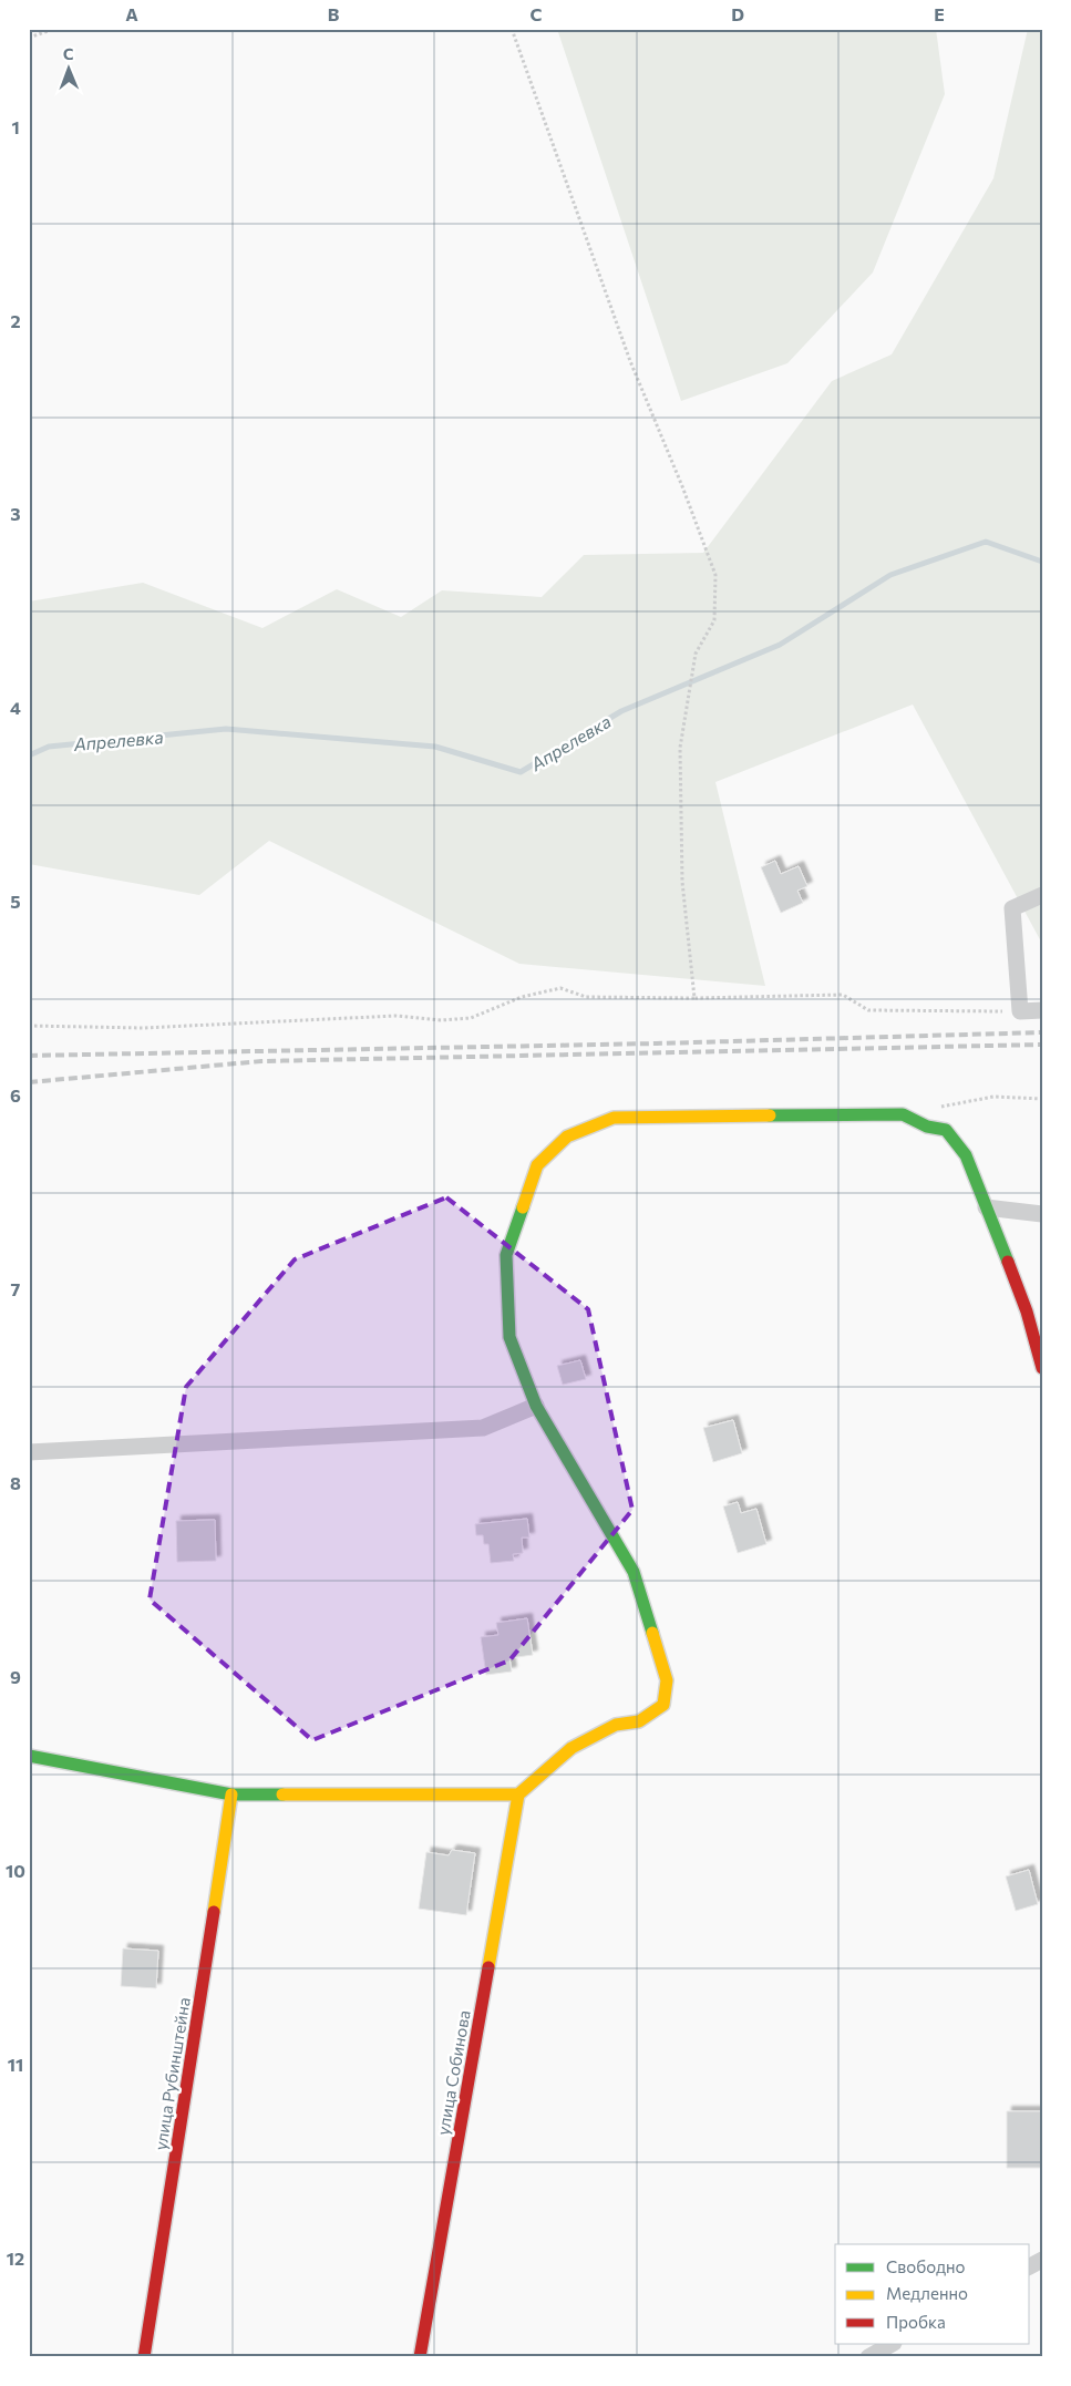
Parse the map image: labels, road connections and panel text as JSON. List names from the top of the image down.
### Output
{
  "streets": {
    "street": ["улица Собинова", "улица Рубинштейна"]
  },
  "water": ["Апрелевка"],
  "legend": ["Свободно", "Медленно", "Пробка"],
  "north": "top",
  "grid": {
    "columns": [
      "A",
      "B",
      "C",
      "D",
      "E"
    ],
    "rows": [
      "1",
      "2",
      "3",
      "4",
      "5",
      "6",
      "7",
      "8",
      "9",
      "10",
      "11",
      "12"
    ]
  }
}
